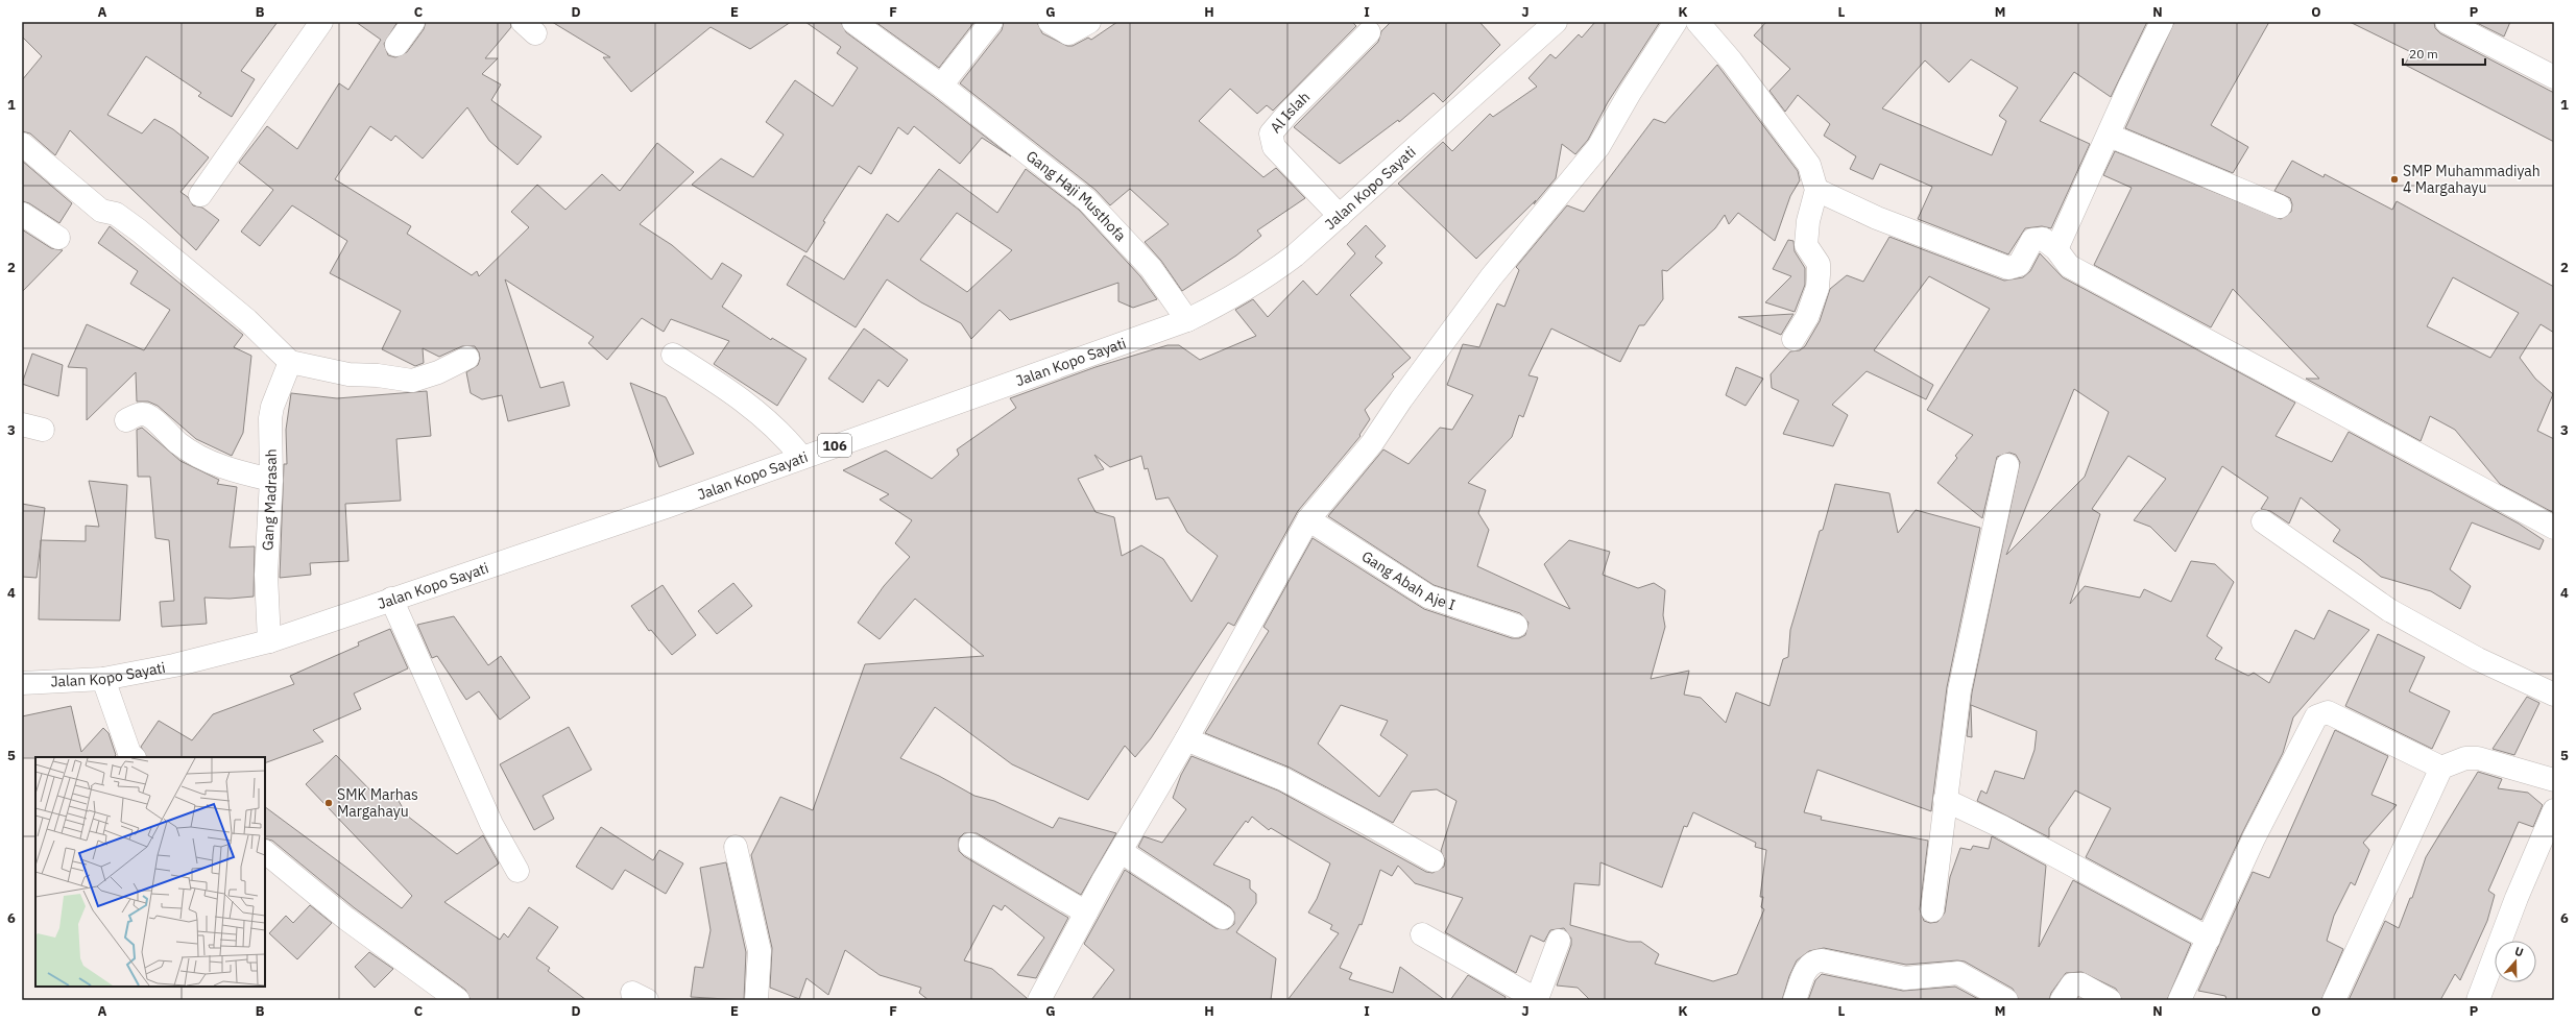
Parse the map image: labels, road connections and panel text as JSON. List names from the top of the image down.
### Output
{
  "streets": {
    "street": [
      "Al Islah",
      "Jalan Kopo Sayati",
      "Gang Haji Musthofa",
      "106",
      "Gang Madrasah",
      "Gang Abah Aje I"
    ]
  },
  "crossings": [
    ["Al Islah", "Jalan Kopo Sayati"],
    ["Jalan Kopo Sayati", "Gang Haji Musthofa"],
    ["Jalan Kopo Sayati", "Gang Madrasah"]
  ],
  "places": ["SMP Muhammadiyah 4 Margahayu", "SMK Marhas Margahayu"],
  "scale_bar": "20 m",
  "north": "top",
  "grid": {
    "columns": [
      "A",
      "B",
      "C",
      "D",
      "E",
      "F",
      "G",
      "H",
      "I",
      "J",
      "K",
      "L",
      "M",
      "N",
      "O",
      "P"
    ],
    "rows": [
      "1",
      "2",
      "3",
      "4",
      "5",
      "6"
    ]
  }
}
